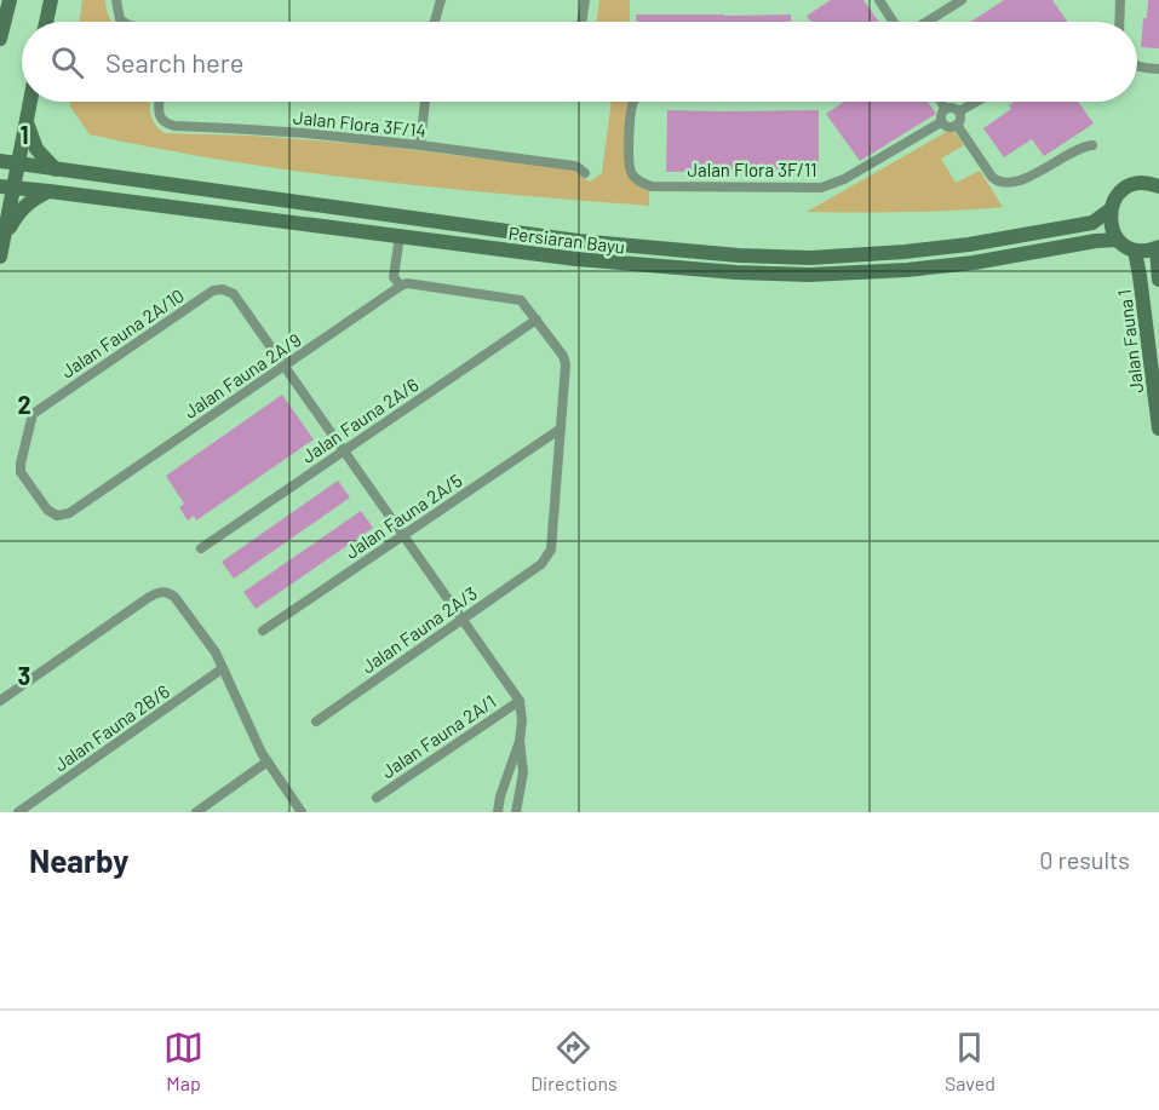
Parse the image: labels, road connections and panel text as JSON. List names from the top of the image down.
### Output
{
  "streets": {
    "main road": ["Persiaran Bayu", "Jalan Fauna 1"],
    "street": [
      "Jalan Flora 3F/14",
      "Jalan Flora 3F/11",
      "Jalan Fauna 2A/10",
      "Jalan Fauna 2A/9",
      "Jalan Fauna 2A/6",
      "Jalan Fauna 2A/5",
      "Jalan Fauna 2A/3",
      "Jalan Fauna 2B/6",
      "Jalan Fauna 2A/1"
    ]
  },
  "crossings": [
    ["Jalan Fauna 2A/10", "Jalan Fauna 2A/9"],
    ["Jalan Fauna 2A/5", "Jalan Fauna 2A/3"]
  ],
  "page": {
    "search": "Search here",
    "heading": ["Nearby", "0 results"],
    "nav": ["Map", "Directions", "Saved"]
  },
  "grid": {
    "rows": ["1", "2", "3"]
  }
}
